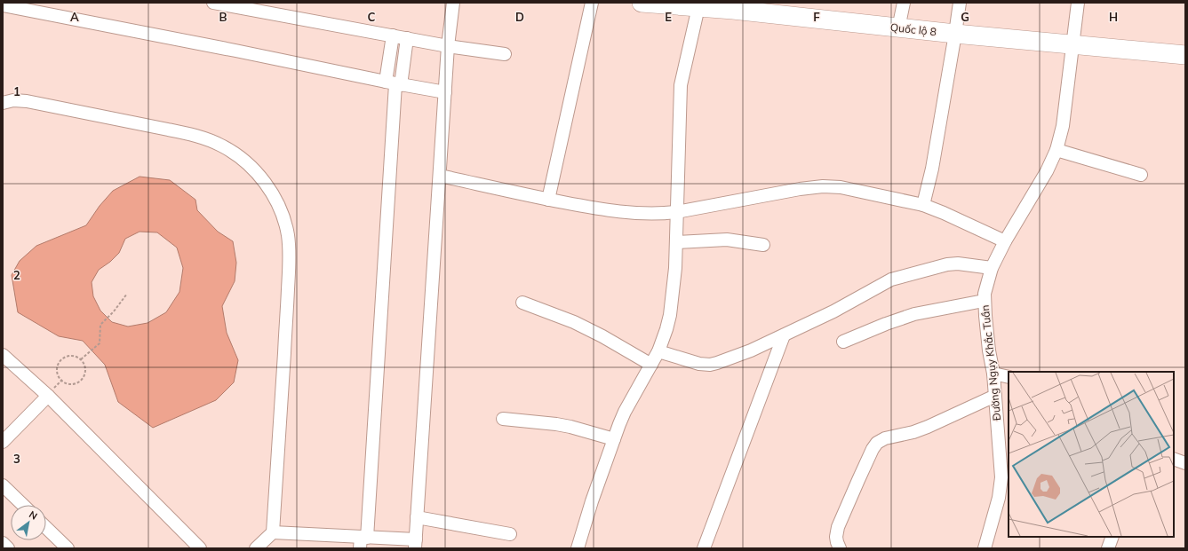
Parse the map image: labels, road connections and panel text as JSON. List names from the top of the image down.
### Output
{
  "streets": {
    "highway": ["Quốc lộ 8"],
    "street": ["Đường Ngụy Khắc Tuần"]
  },
  "crossings": [
    ["Quốc lộ 8", "Đường Ngụy Khắc Tuần"]
  ],
  "north": "top right",
  "grid": {
    "columns": [
      "A",
      "B",
      "C",
      "D",
      "E",
      "F",
      "G",
      "H"
    ],
    "rows": ["1", "2", "3"]
  }
}
